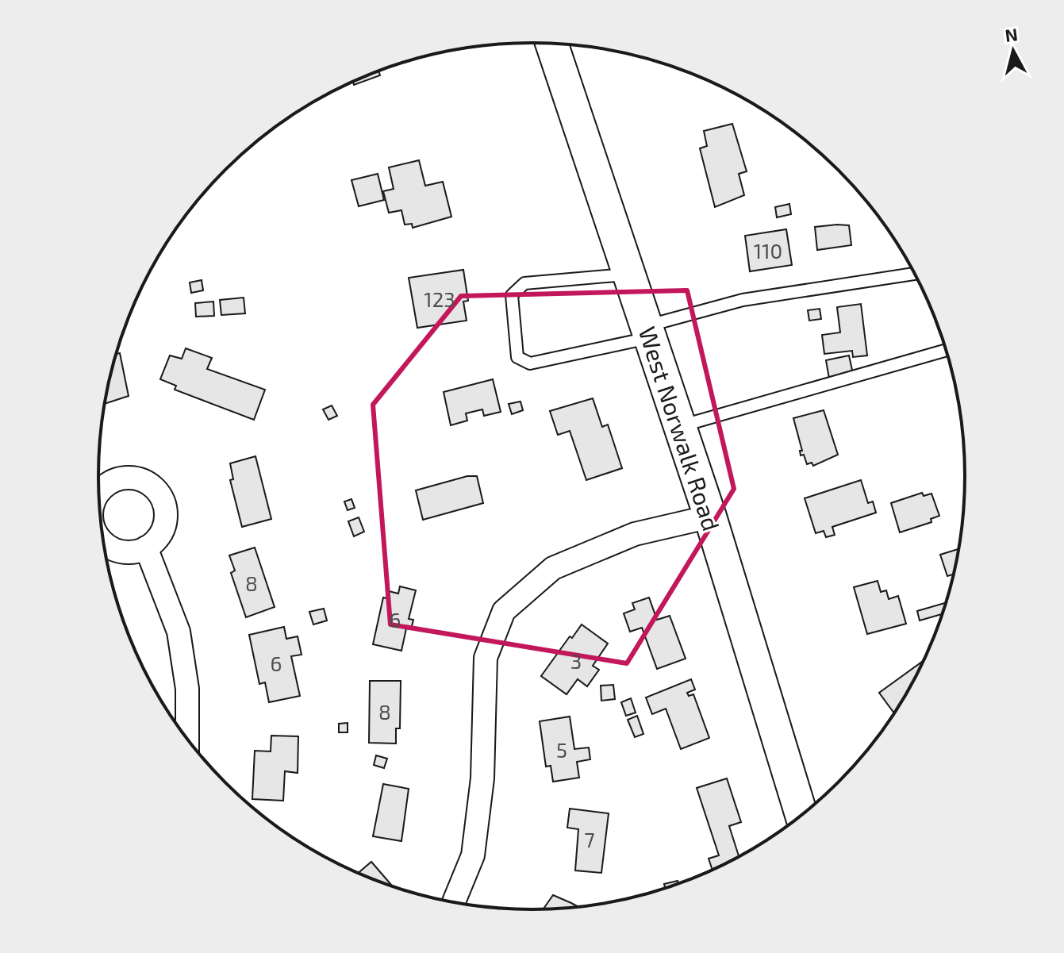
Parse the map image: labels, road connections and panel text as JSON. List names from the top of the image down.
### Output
{
  "streets": {
    "main road": ["West Norwalk Road"]
  },
  "house_numbers": [
    "110",
    "123",
    "8",
    "6",
    "3",
    "6",
    "8",
    "5",
    "7"
  ],
  "north": "top"
}
